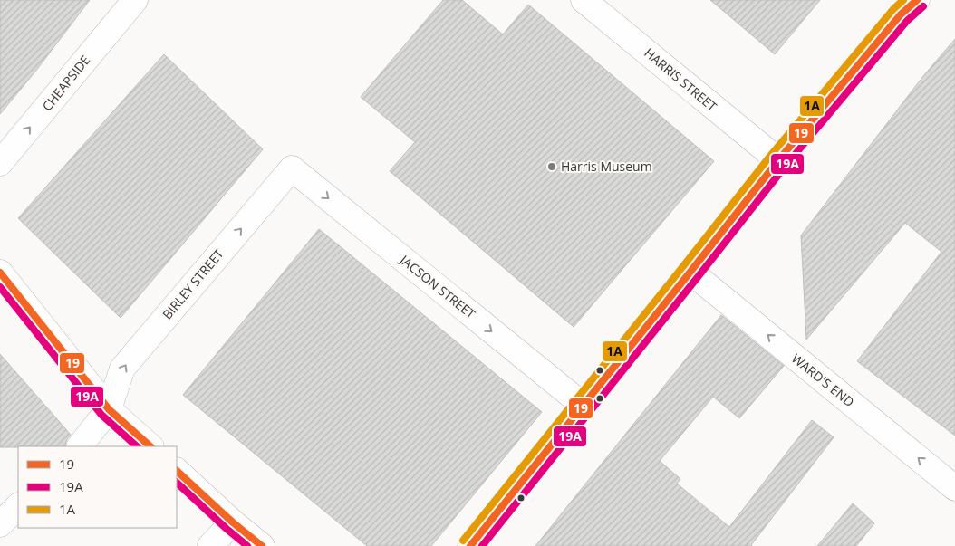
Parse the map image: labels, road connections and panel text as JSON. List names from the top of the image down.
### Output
{
  "streets": {
    "street": [
      "HARRIS STREET",
      "CHEAPSIDE",
      "BIRLEY STREET",
      "JACSON STREET",
      "WARD'S END"
    ]
  },
  "crossings": [
    ["BIRLEY STREET", "JACSON STREET"]
  ],
  "one_way": [
    "CHEAPSIDE",
    "BIRLEY STREET",
    "JACSON STREET",
    "WARD'S END"
  ],
  "places": ["Harris Museum"],
  "lines": ["transit line 19", "transit line 1A", "transit line 19A"],
  "legend": ["19", "19A", "1A"]
}
